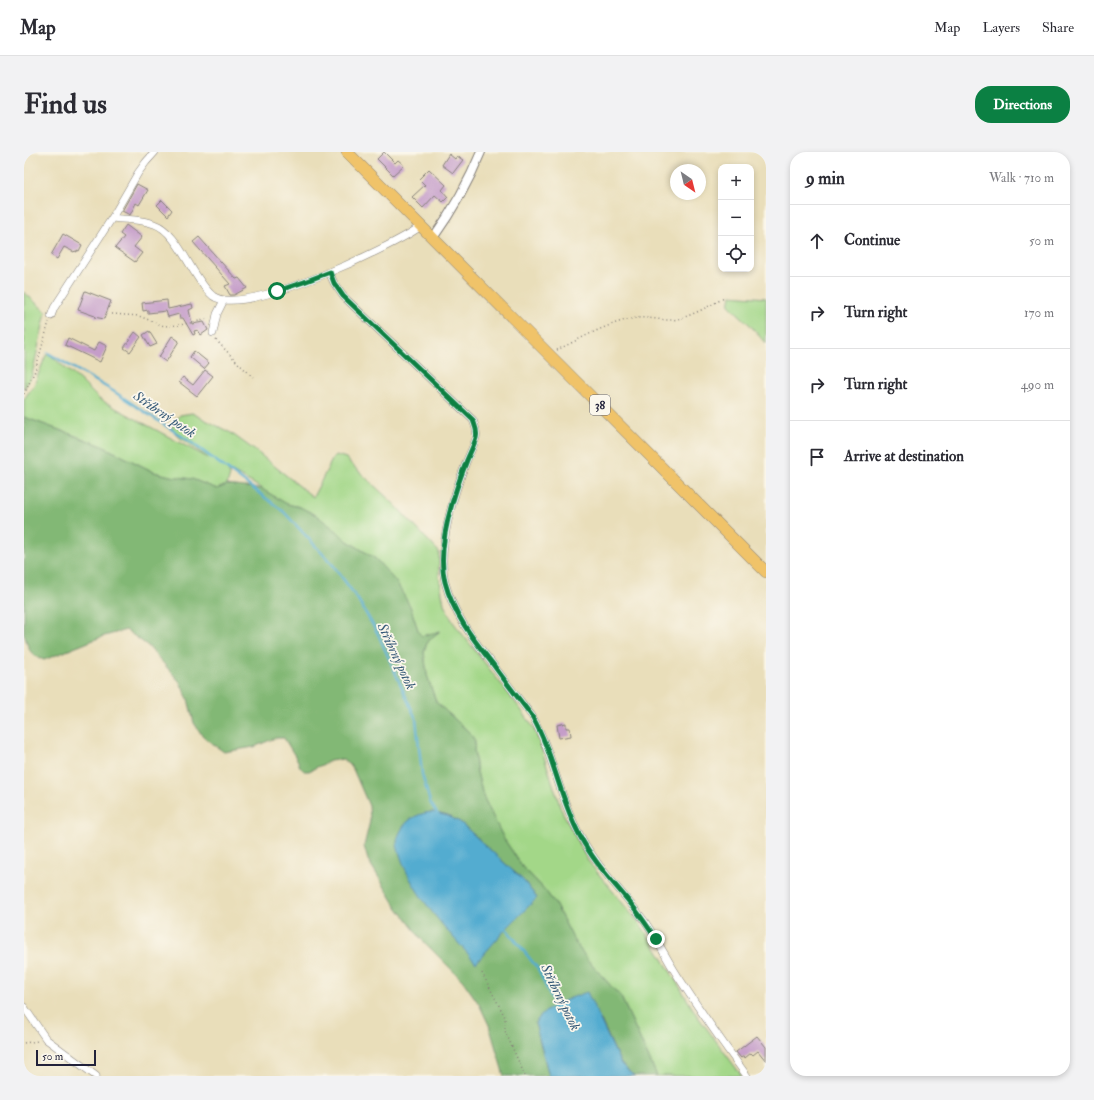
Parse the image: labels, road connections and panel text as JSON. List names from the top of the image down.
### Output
{
  "streets": {
    "main road": ["38"]
  },
  "water": ["Stříbrný potok"],
  "scale_bar": "50 m",
  "north": "bottom right",
  "page": {
    "header": "Map",
    "nav": ["Map", "Layers", "Share"],
    "buttons": "Directions",
    "title": "Find us",
    "heading": ["9 min", "Walk · 710 m"],
    "map_buttons": ["+", "−"],
    "list": [
      ["Continue", "50 m"],
      ["Turn right", "170 m"],
      ["Turn right", "490 m"],
      "Arrive at destination"
    ],
    "scale": "50 m"
  }
}
